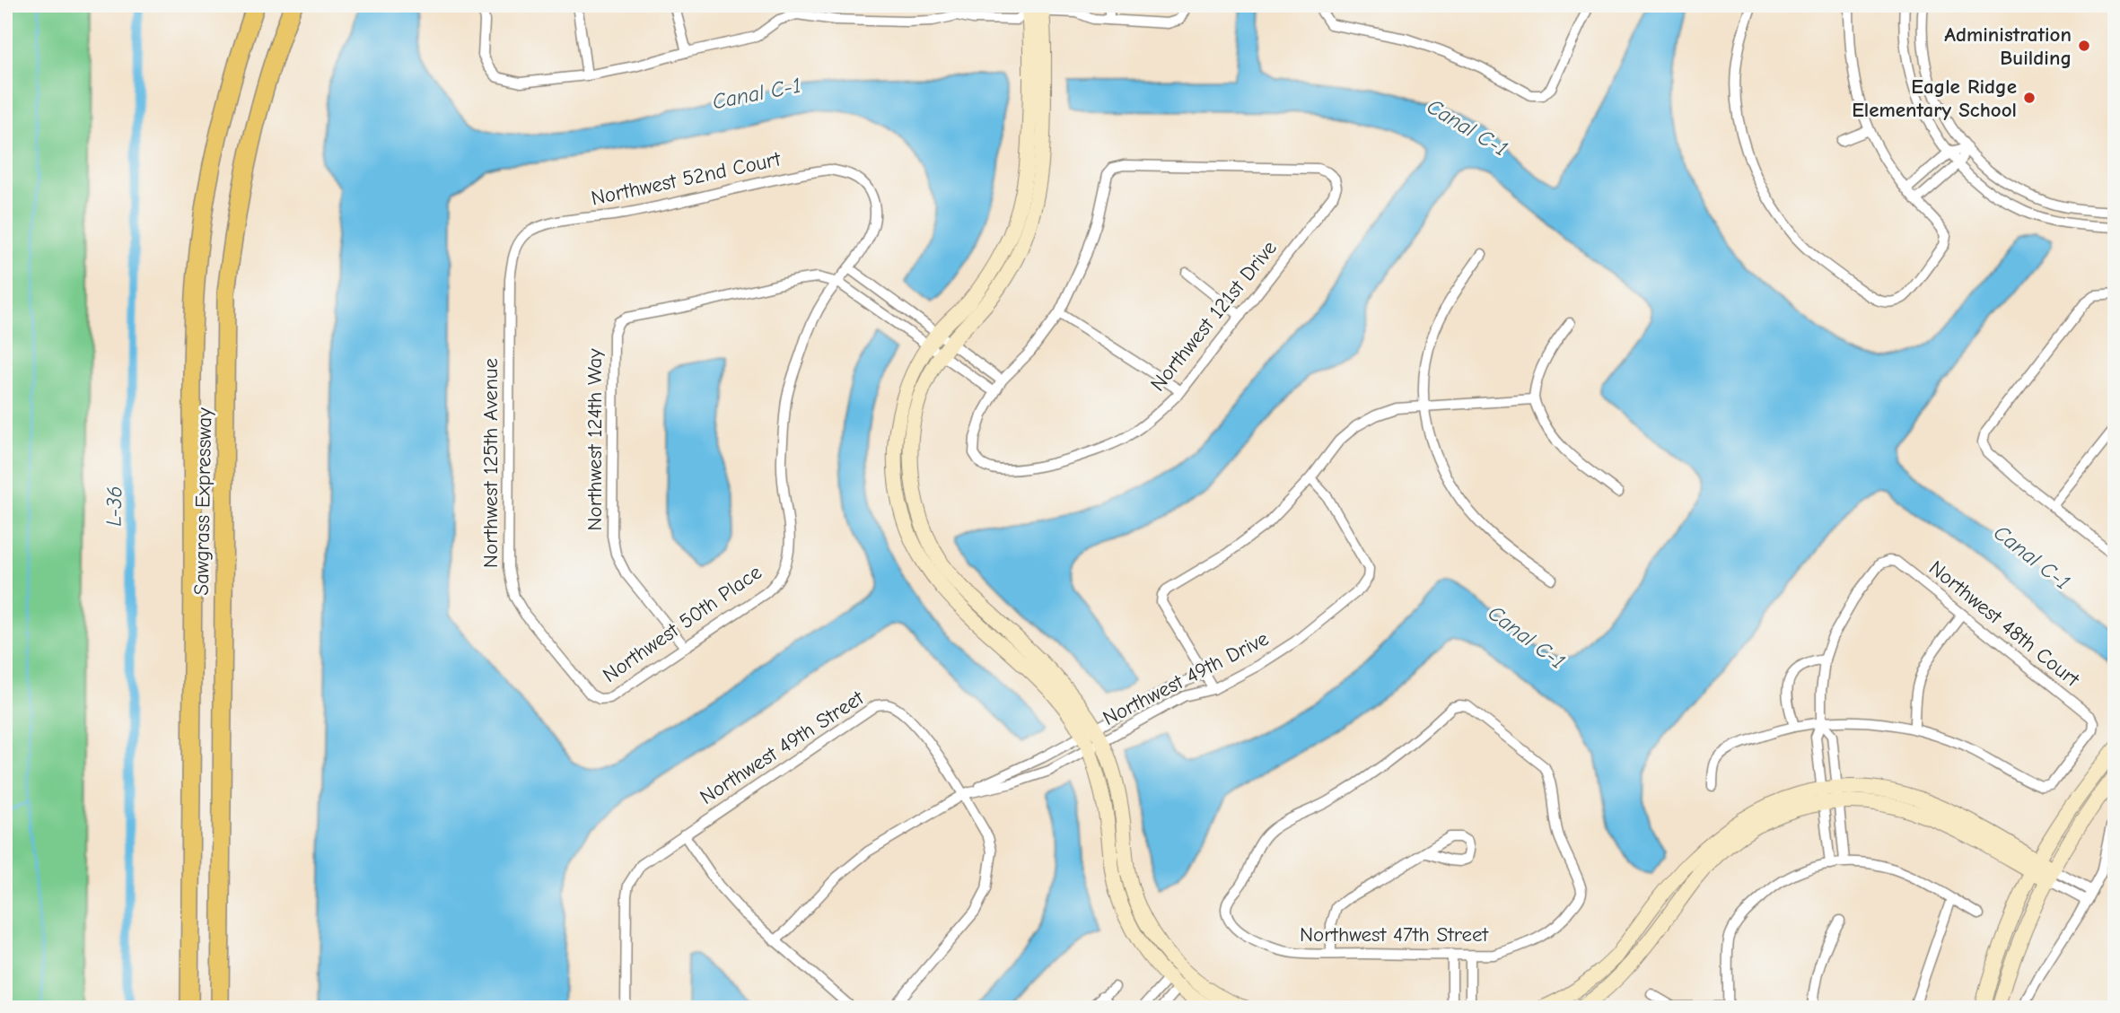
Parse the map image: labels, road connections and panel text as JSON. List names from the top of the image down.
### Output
{
  "streets": {
    "highway": ["Sawgrass Expressway"],
    "street": [
      "Northwest 52nd Court",
      "Northwest 121st Drive",
      "Northwest 124th Way",
      "Northwest 125th Avenue",
      "Northwest 50th Place",
      "Northwest 48th Court",
      "Northwest 49th Drive",
      "Northwest 49th Street",
      "Northwest 47th Street"
    ]
  },
  "crossings": [
    ["Northwest 52nd Court", "Northwest 125th Avenue"],
    ["Northwest 124th Way", "Northwest 50th Place"],
    ["Northwest 125th Avenue", "Northwest 50th Place"],
    ["Northwest 49th Drive", "Northwest 49th Street"]
  ],
  "water": ["Canal C-1", "L-36"],
  "places": ["Administration Building", "Eagle Ridge Elementary School"]
}
